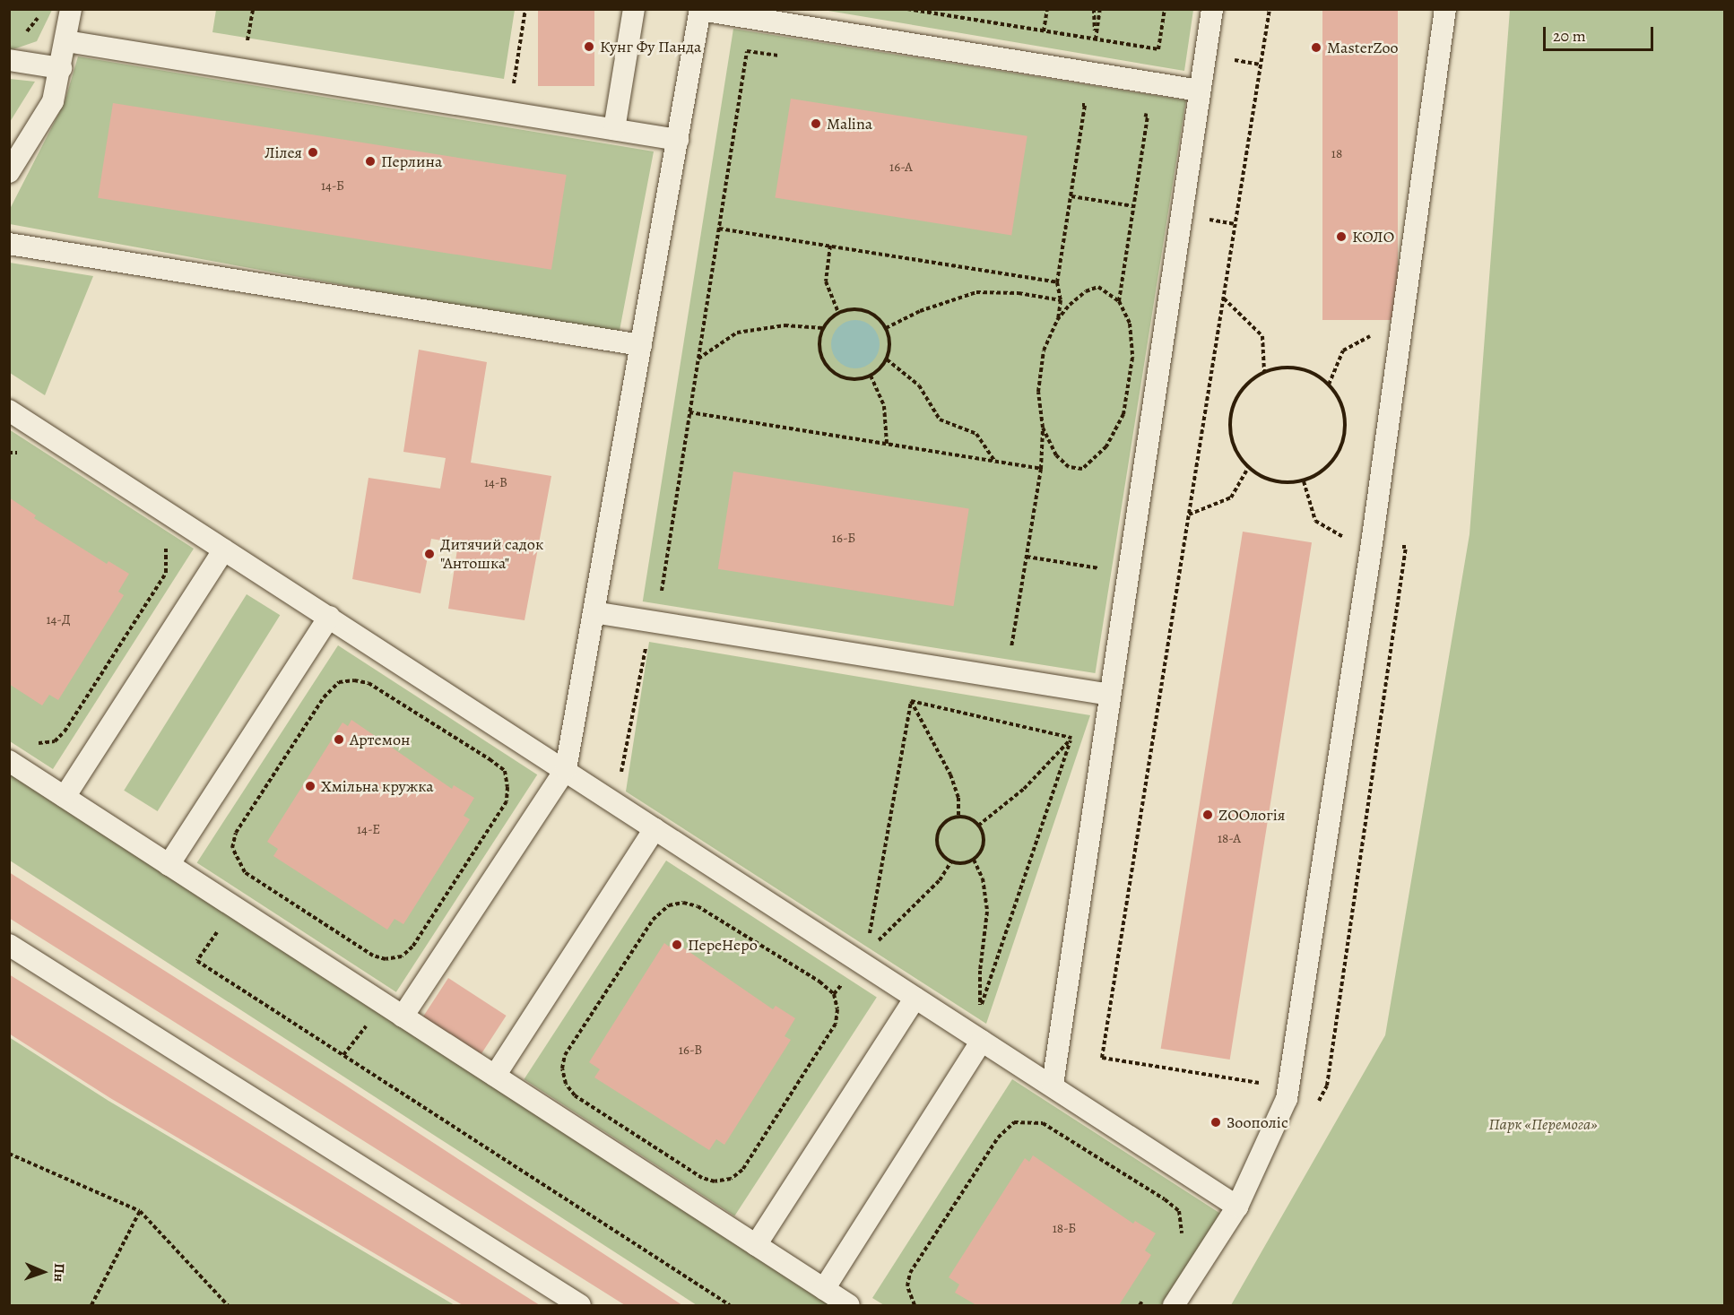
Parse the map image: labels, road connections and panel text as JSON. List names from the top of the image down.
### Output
{
  "parks": ["Парк «Перемога»"],
  "places": [
    "Кунг Фу Панда",
    "MasterZoo",
    "Malina",
    "Лілея",
    "Перлина",
    "КОЛО",
    "Дитячий садок \"Антошка\"",
    "Артемон",
    "Хмільна кружка",
    "ZООлогія",
    "ПереНеро",
    "Зоополіс"
  ],
  "house_numbers": [
    "18",
    "16-А",
    "14-Б",
    "14-В",
    "16-Б",
    "14-Д",
    "14-Е",
    "18-А",
    "16-В",
    "18-Б"
  ],
  "scale_bar": "20 m",
  "north": "right"
}
